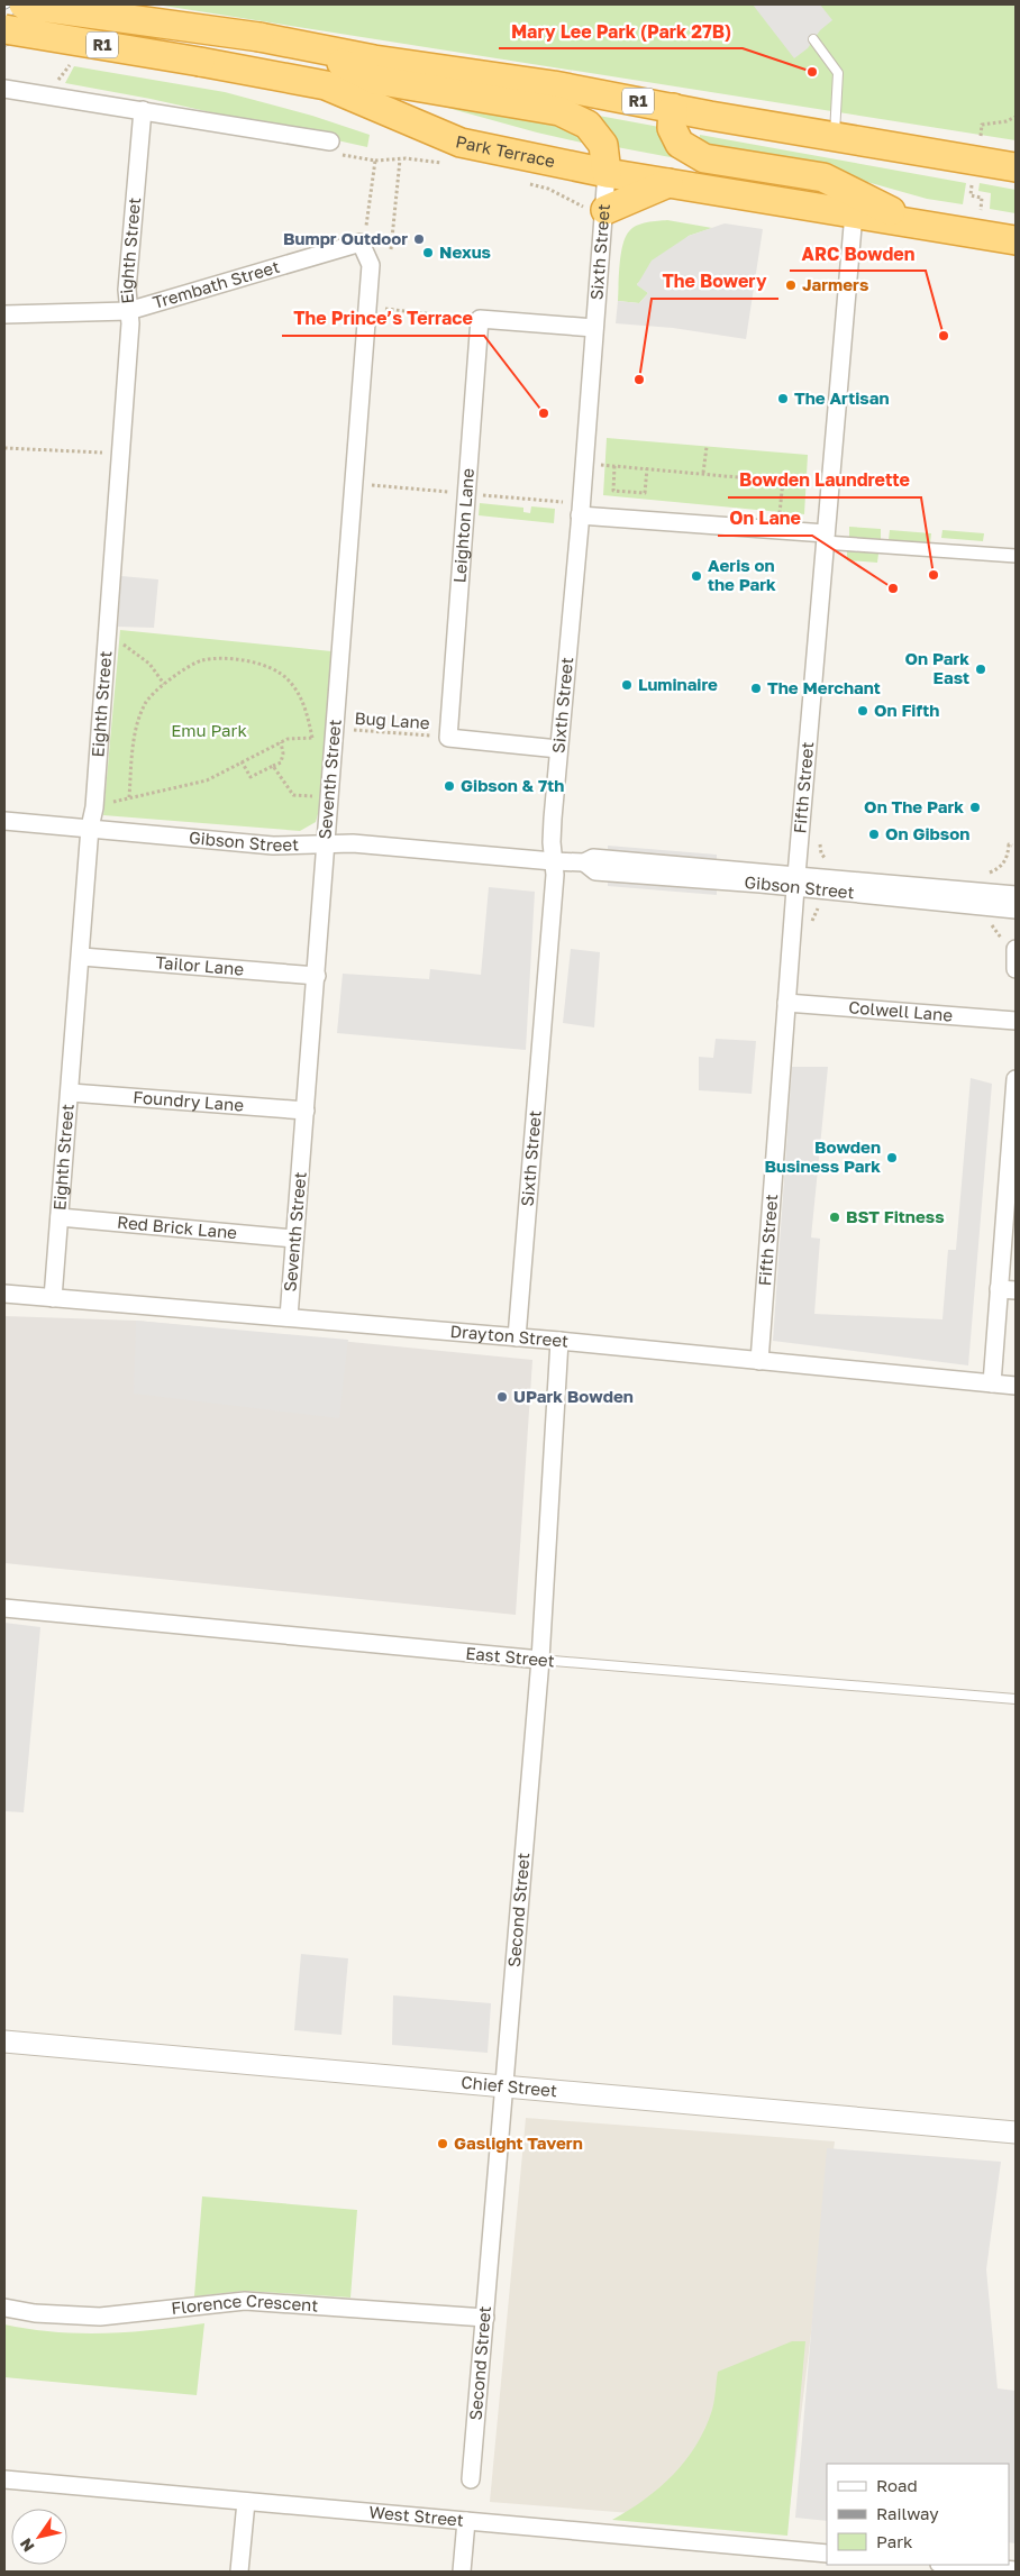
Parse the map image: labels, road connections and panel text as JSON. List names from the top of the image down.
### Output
{
  "streets": {
    "highway": ["R1", "Park Terrace"],
    "street": [
      "Eighth Street",
      "Sixth Street",
      "Trembath Street",
      "Leighton Lane",
      "Seventh Street",
      "Fifth Street",
      "Gibson Street",
      "Tailor Lane",
      "Colwell Lane",
      "Foundry Lane",
      "Red Brick Lane",
      "Drayton Street",
      "East Street",
      "Second Street",
      "Chief Street",
      "Florence Crescent",
      "West Street"
    ],
    "path": ["Bug Lane"]
  },
  "crossings": [
    ["Park Terrace", "Sixth Street"],
    ["Park Terrace", "Fifth Street"],
    ["Eighth Street", "Trembath Street"],
    ["Eighth Street", "Bug Lane"],
    ["Eighth Street", "Gibson Street"],
    ["Eighth Street", "Tailor Lane"],
    ["Eighth Street", "Foundry Lane"],
    ["Eighth Street", "Red Brick Lane"],
    ["Eighth Street", "Drayton Street"],
    ["Sixth Street", "Gibson Street"],
    ["Sixth Street", "Drayton Street"],
    ["Trembath Street", "Seventh Street"],
    ["Leighton Lane", "Bug Lane"],
    ["Bug Lane", "Seventh Street"],
    ["Seventh Street", "Gibson Street"],
    ["Seventh Street", "Tailor Lane"],
    ["Seventh Street", "Foundry Lane"],
    ["Seventh Street", "Red Brick Lane"],
    ["Seventh Street", "Drayton Street"],
    ["Fifth Street", "Gibson Street"],
    ["Fifth Street", "Colwell Lane"],
    ["Fifth Street", "Drayton Street"],
    ["Drayton Street", "Second Street"],
    ["East Street", "Second Street"],
    ["Second Street", "Chief Street"],
    ["Second Street", "Florence Crescent"]
  ],
  "parks": ["Emu Park"],
  "places": [
    "Mary Lee Park (Park 27B)",
    "Bumpr Outdoor",
    "Nexus",
    "Jarmers",
    "ARC Bowden",
    "The Bowery",
    "The Artisan",
    "The Prince’s Terrace",
    "Bowden Laundrette",
    "Aeris on the Park",
    "On Lane",
    "On Park East",
    "Luminaire",
    "The Merchant",
    "On Fifth",
    "Gibson & 7th",
    "On The Park",
    "On Gibson",
    "Bowden Business Park",
    "BST Fitness",
    "UPark Bowden",
    "Gaslight Tavern"
  ],
  "legend": ["Road", "Railway", "Park"],
  "north": "bottom left"
}
